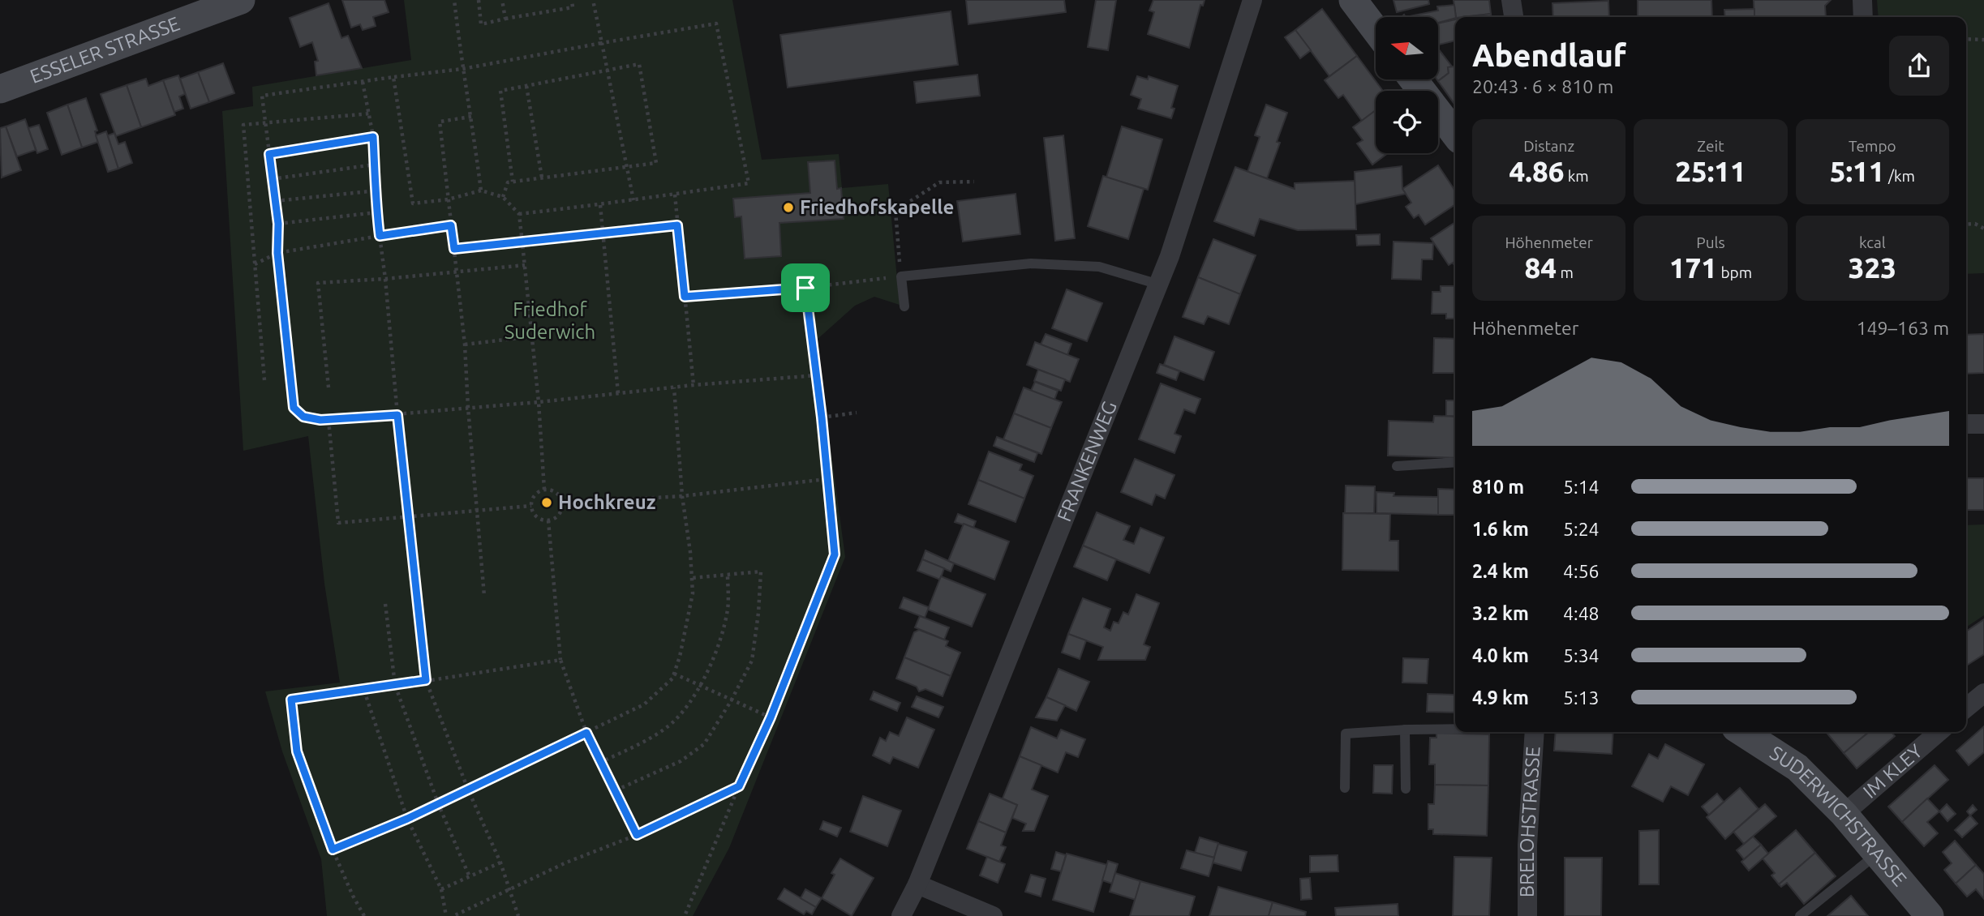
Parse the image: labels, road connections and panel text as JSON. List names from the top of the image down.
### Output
{
  "streets": {
    "main road": ["ESSELER STRASSE", "SUDERWICHSTRASSE"],
    "street": ["FRANKENWEG", "IM KLEY", "BRELOHSTRASSE"]
  },
  "crossings": [
    ["IM KLEY", "SUDERWICHSTRASSE"]
  ],
  "parks": ["Friedhof Suderwich"],
  "places": ["Friedhofskapelle", "Hochkreuz"],
  "north": "left",
  "page": {
    "heading": ["Abendlauf", "20:43 · 6 × 810 m"],
    "stats": [
      ["Distanz", "4.86 km"],
      ["Zeit", "25:11"],
      ["Tempo", "5:11 /km"],
      ["Höhenmeter", "84 m"],
      ["Puls", "171 bpm"],
      ["kcal", "323"]
    ],
    "chart": ["Höhenmeter", "149–163 m"],
    "list": [
      {
        "name": "810 m",
        "note": "5:14"
      },
      {
        "name": "1.6 km",
        "note": "5:24"
      },
      {
        "name": "2.4 km",
        "note": "4:56"
      },
      {
        "name": "3.2 km",
        "note": "4:48"
      },
      {
        "name": "4.0 km",
        "note": "5:34"
      },
      {
        "name": "4.9 km",
        "note": "5:13"
      }
    ]
  }
}
